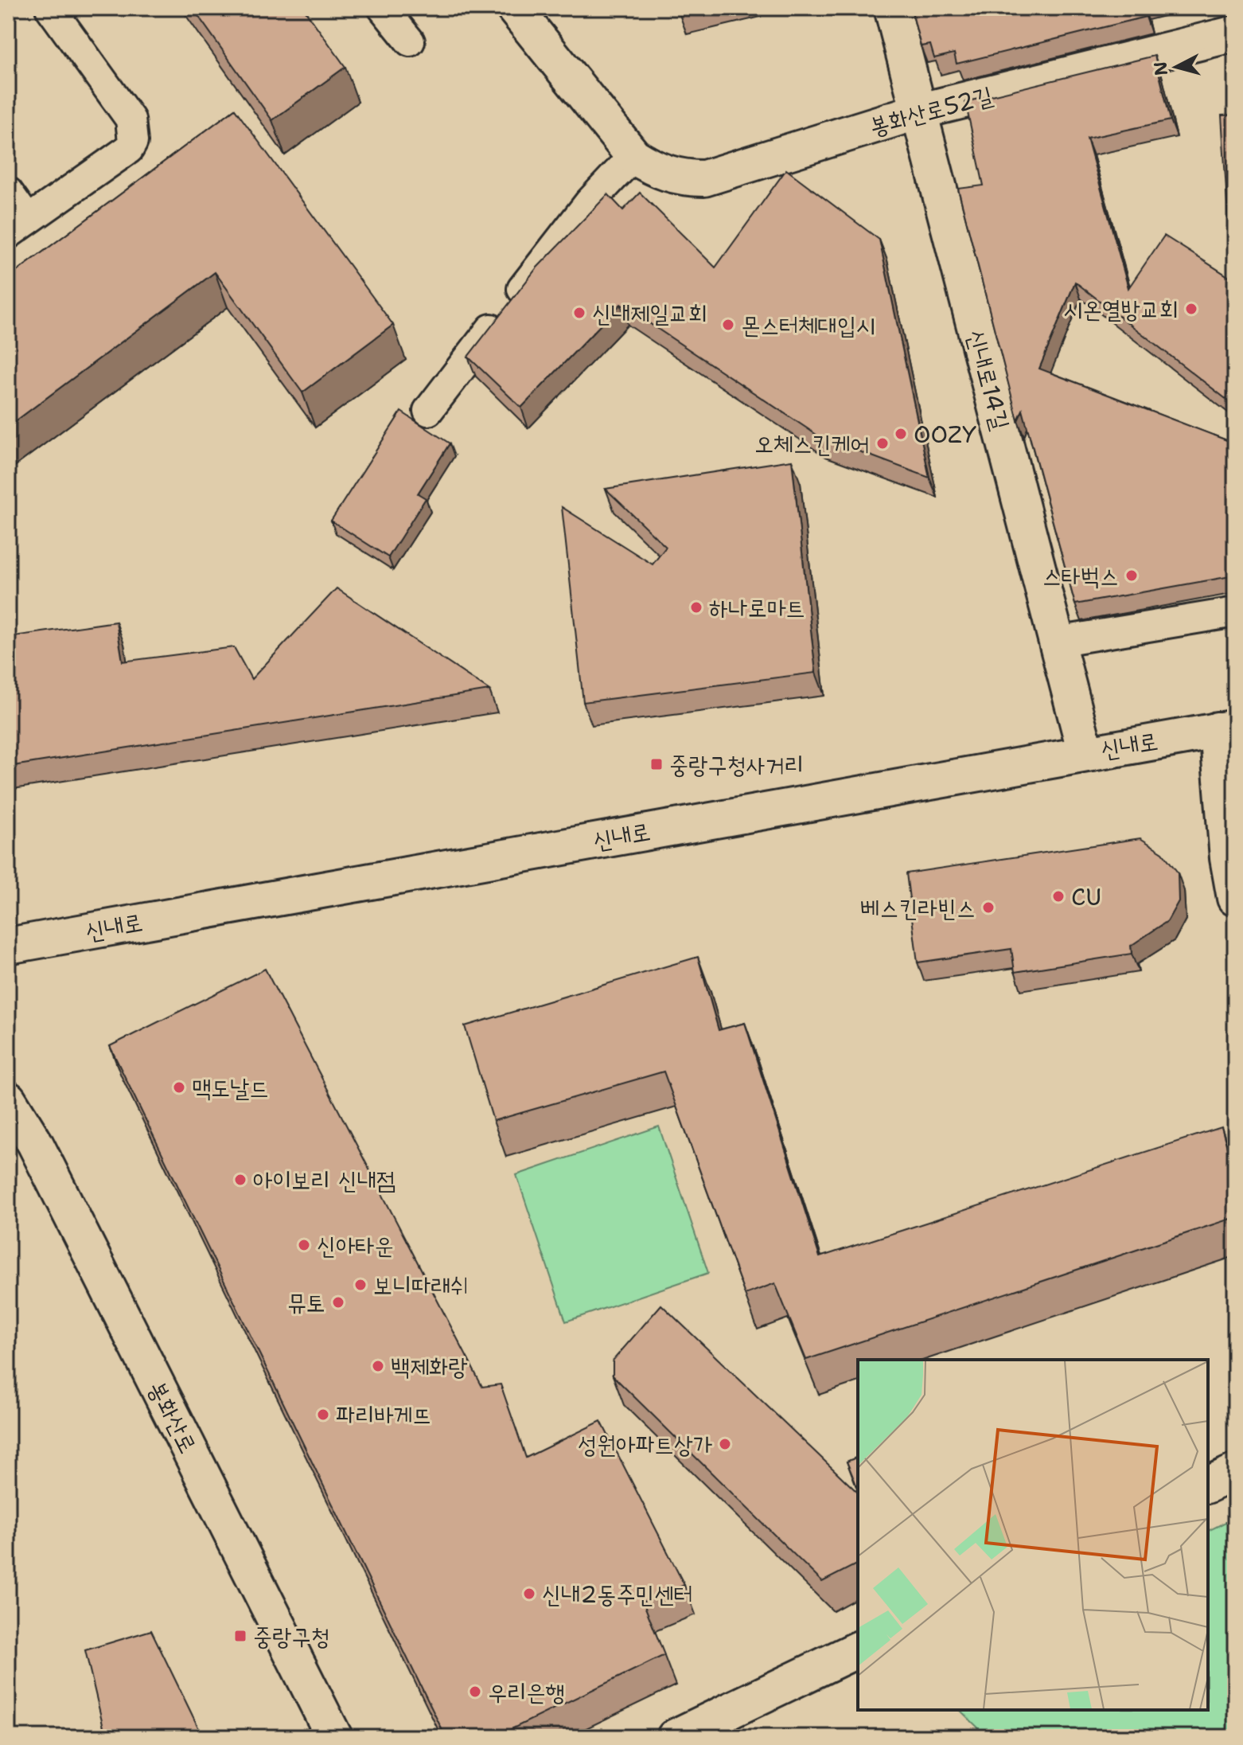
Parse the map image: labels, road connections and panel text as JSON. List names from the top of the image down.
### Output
{
  "streets": {
    "street": [
      "봉화산로52길",
      "신내로14길",
      "신내로",
      "봉화산로"
    ]
  },
  "crossings": [
    ["봉화산로52길", "신내로14길"],
    ["신내로14길", "신내로"]
  ],
  "places": {
    "other": [
      "시온열방교회",
      "신내제일교회",
      "몬스터체대입시",
      "OOZY",
      "오체스킨케어",
      "스타벅스",
      "하나로마트",
      "CU",
      "베스킨라빈스",
      "맥도날드",
      "아이보리 신내점",
      "신아타운",
      "보니따래쉬",
      "뮤토",
      "백제화랑",
      "파리바게뜨",
      "성원아파트상가",
      "신내2동주민센터",
      "우리은행"
    ],
    "transit": ["중랑구청사거리", "중랑구청"]
  },
  "north": "left"
}
